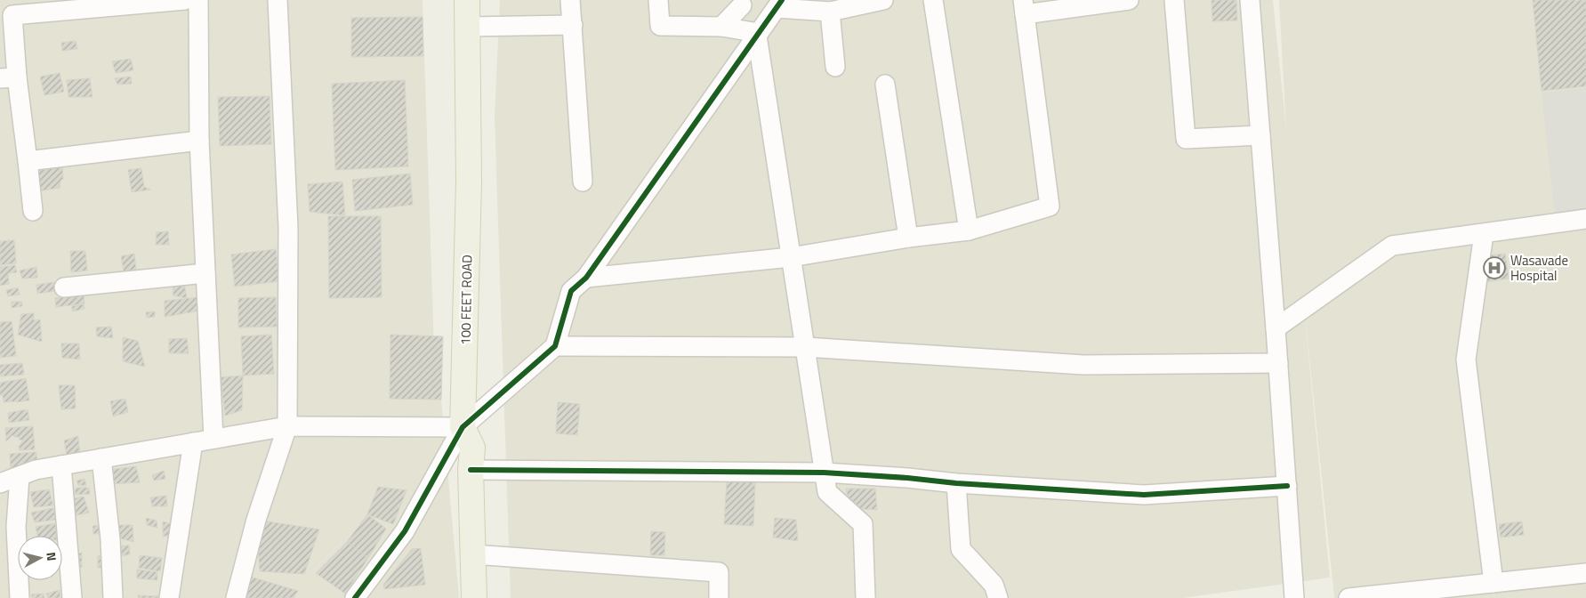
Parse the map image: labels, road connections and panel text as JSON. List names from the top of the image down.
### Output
{
  "streets": {
    "main road": ["100 FEET ROAD"]
  },
  "places": {
    "hospital": ["Wasavade Hospital"]
  },
  "north": "right"
}
